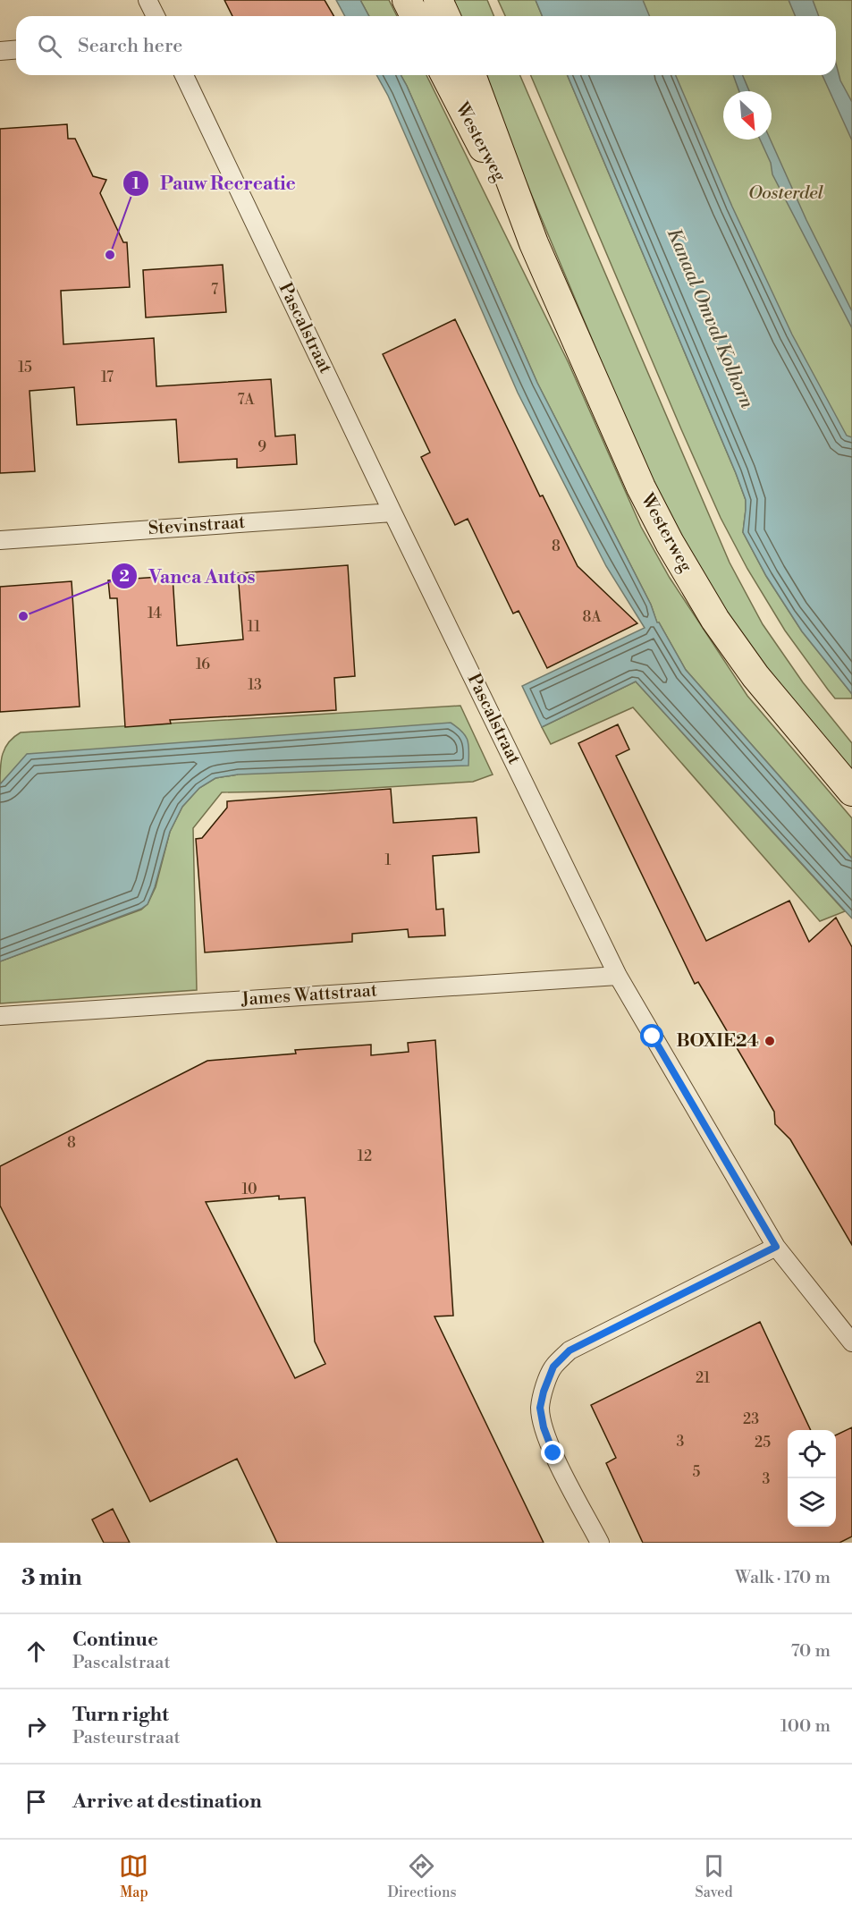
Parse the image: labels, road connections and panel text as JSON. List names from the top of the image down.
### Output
{
  "streets": {
    "main road": ["Westerweg"],
    "street": ["Pascalstraat", "Stevinstraat", "James Wattstraat"]
  },
  "crossings": [
    ["Pascalstraat", "Stevinstraat"],
    ["Pascalstraat", "James Wattstraat"]
  ],
  "water": ["Kanaal Omval Kolhorn"],
  "parks": ["Oosterdel"],
  "places": ["Pauw Recreatie", "Vanca Autos", "BOXIE24"],
  "house_numbers": [
    "7",
    "15",
    "17",
    "7A",
    "9",
    "8",
    "14",
    "8A",
    "11",
    "16",
    "13",
    "1",
    "8",
    "12",
    "10",
    "21",
    "23",
    "3",
    "25",
    "5",
    "3"
  ],
  "north": "bottom right",
  "page": {
    "search": "Search here",
    "heading": ["3 min", "Walk · 170 m"],
    "list": [
      ["Continue", "Pascalstraat", "70 m"],
      ["Turn right", "Pasteurstraat", "100 m"],
      "Arrive at destination"
    ],
    "nav": ["Map", "Directions", "Saved"]
  }
}
